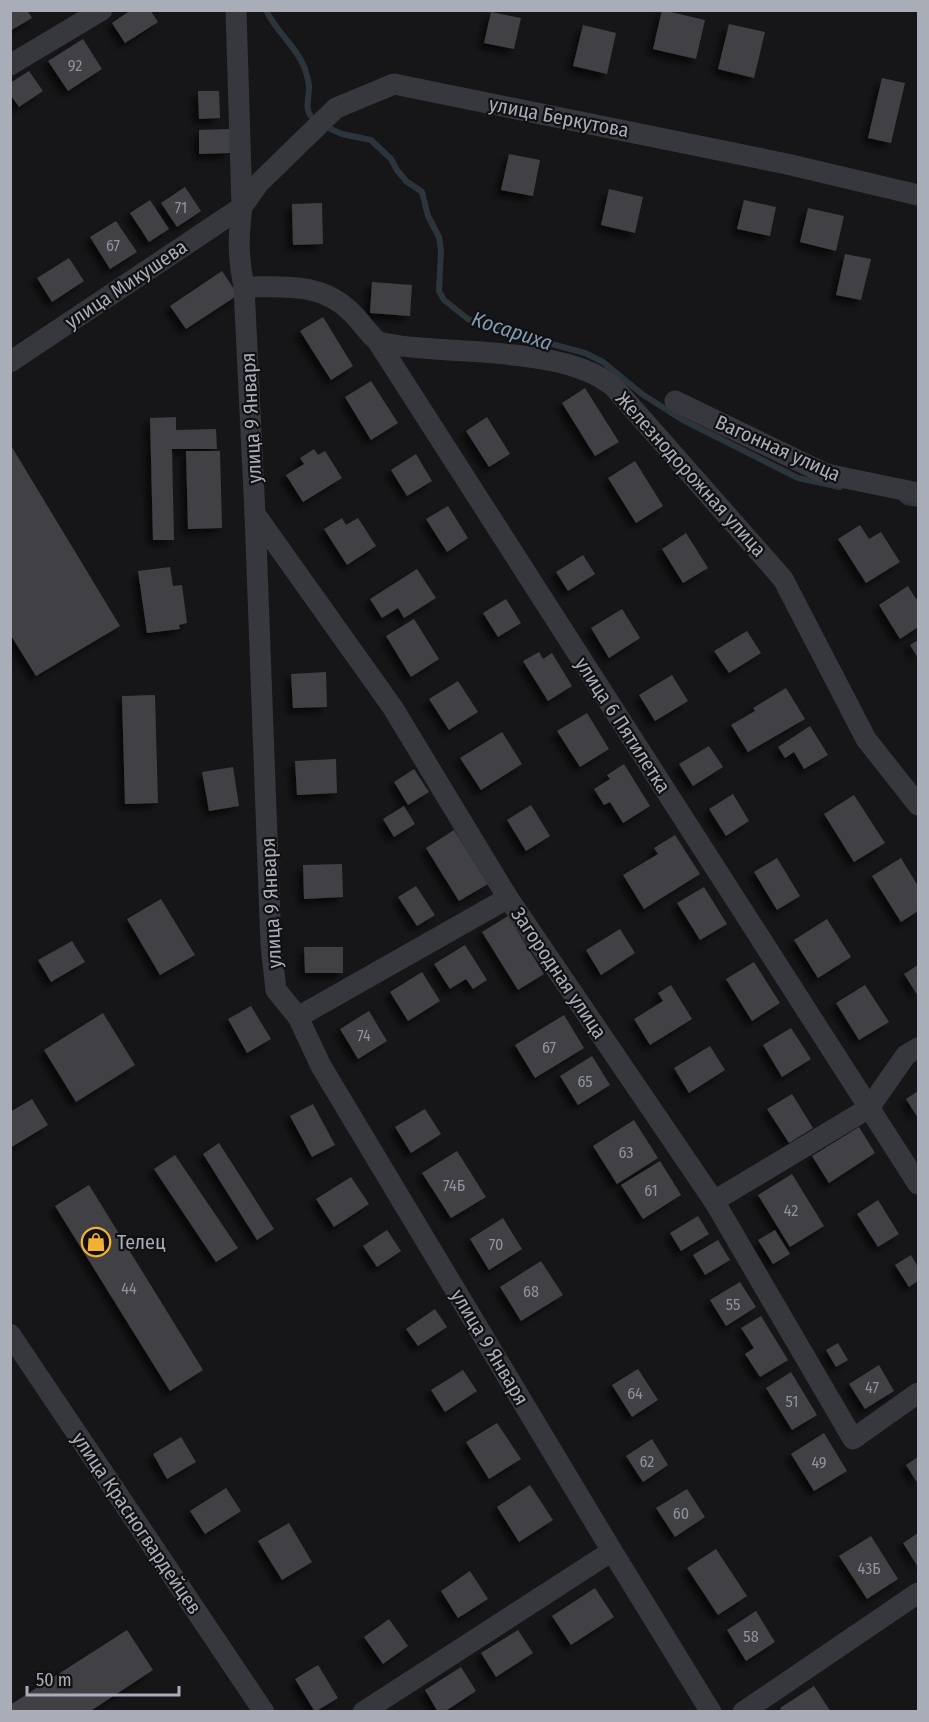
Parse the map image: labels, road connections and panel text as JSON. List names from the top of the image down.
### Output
{
  "streets": {
    "street": [
      "улица Беркутова",
      "улица Микушева",
      "улица 9 Января",
      "Вагонная улица",
      "Железнодорожная улица",
      "улица 6 Пятилетка",
      "Загородная улица",
      "улица Красногвардейцев"
    ]
  },
  "crossings": [
    ["улица Беркутова", "улица Микушева"],
    ["улица Беркутова", "улица 9 Января"],
    ["улица Микушева", "улица 9 Января"],
    ["улица 9 Января", "Загородная улица"],
    ["Железнодорожная улица", "улица 6 Пятилетка"]
  ],
  "water": ["Косариха"],
  "places": {
    "shop": ["Телец"]
  },
  "house_numbers": [
    "92",
    "71",
    "67",
    "74",
    "67",
    "65",
    "63",
    "74Б",
    "61",
    "42",
    "70",
    "44",
    "68",
    "55",
    "47",
    "64",
    "51",
    "62",
    "49",
    "60",
    "43Б",
    "58"
  ],
  "scale_bar": "50 m"
}
